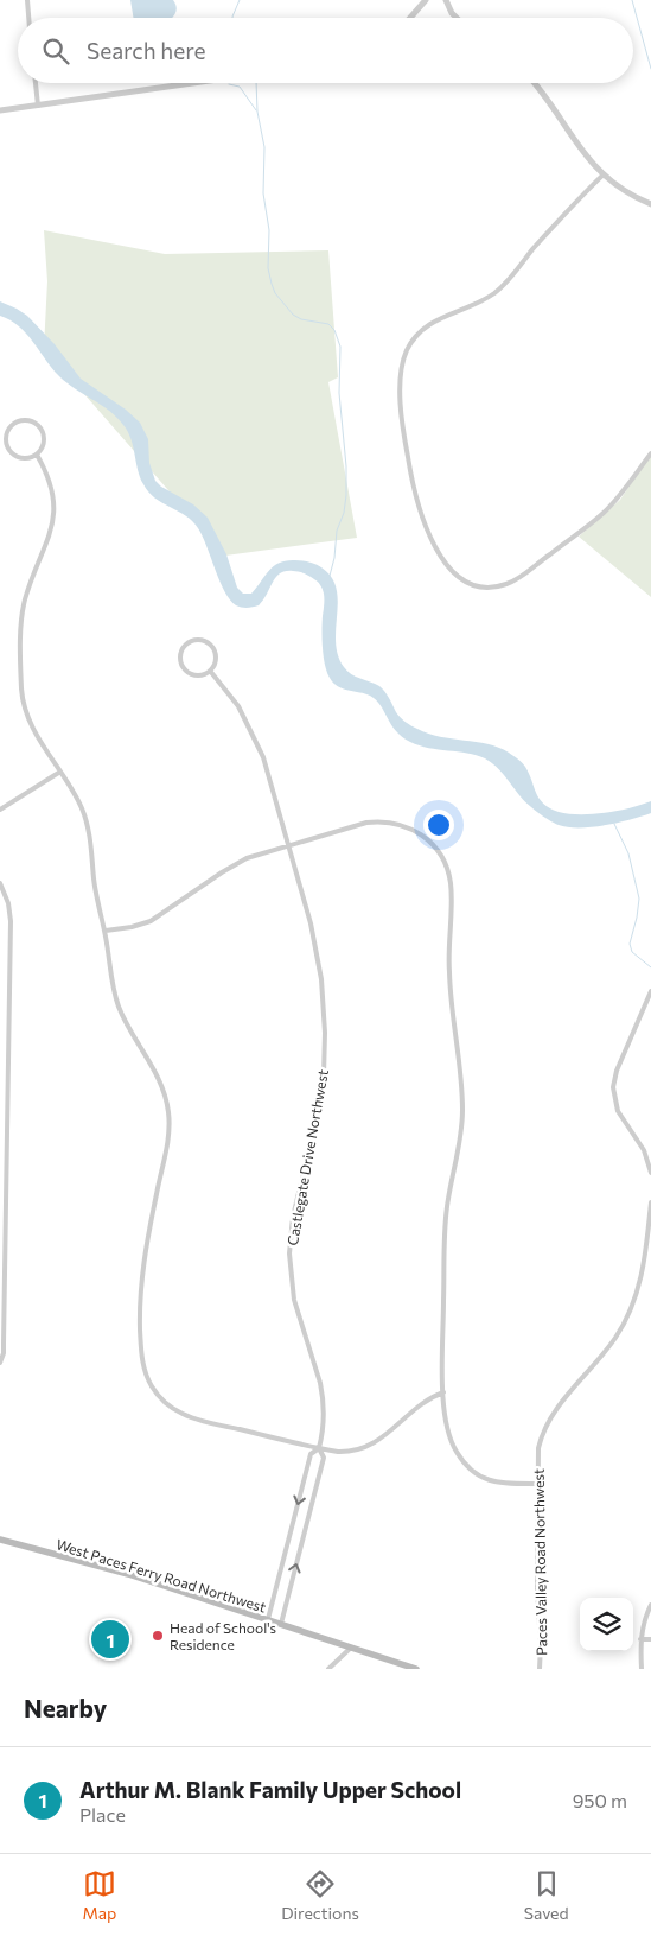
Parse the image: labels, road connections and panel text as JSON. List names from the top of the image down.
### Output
{
  "streets": {
    "main road": ["West Paces Ferry Road Northwest"],
    "street": ["Castlegate Drive Northwest", "Paces Valley Road Northwest"]
  },
  "crossings": [
    ["Castlegate Drive Northwest", "West Paces Ferry Road Northwest"]
  ],
  "places": ["Head of School's Residence"],
  "page": {
    "search": "Search here",
    "pins": "1",
    "heading": "Nearby",
    "list": [
      {
        "mark": "1",
        "name": "Arthur M. Blank Family Upper School",
        "note": "Place",
        "value": "950 m"
      }
    ],
    "nav": ["Map", "Directions", "Saved"]
  }
}
